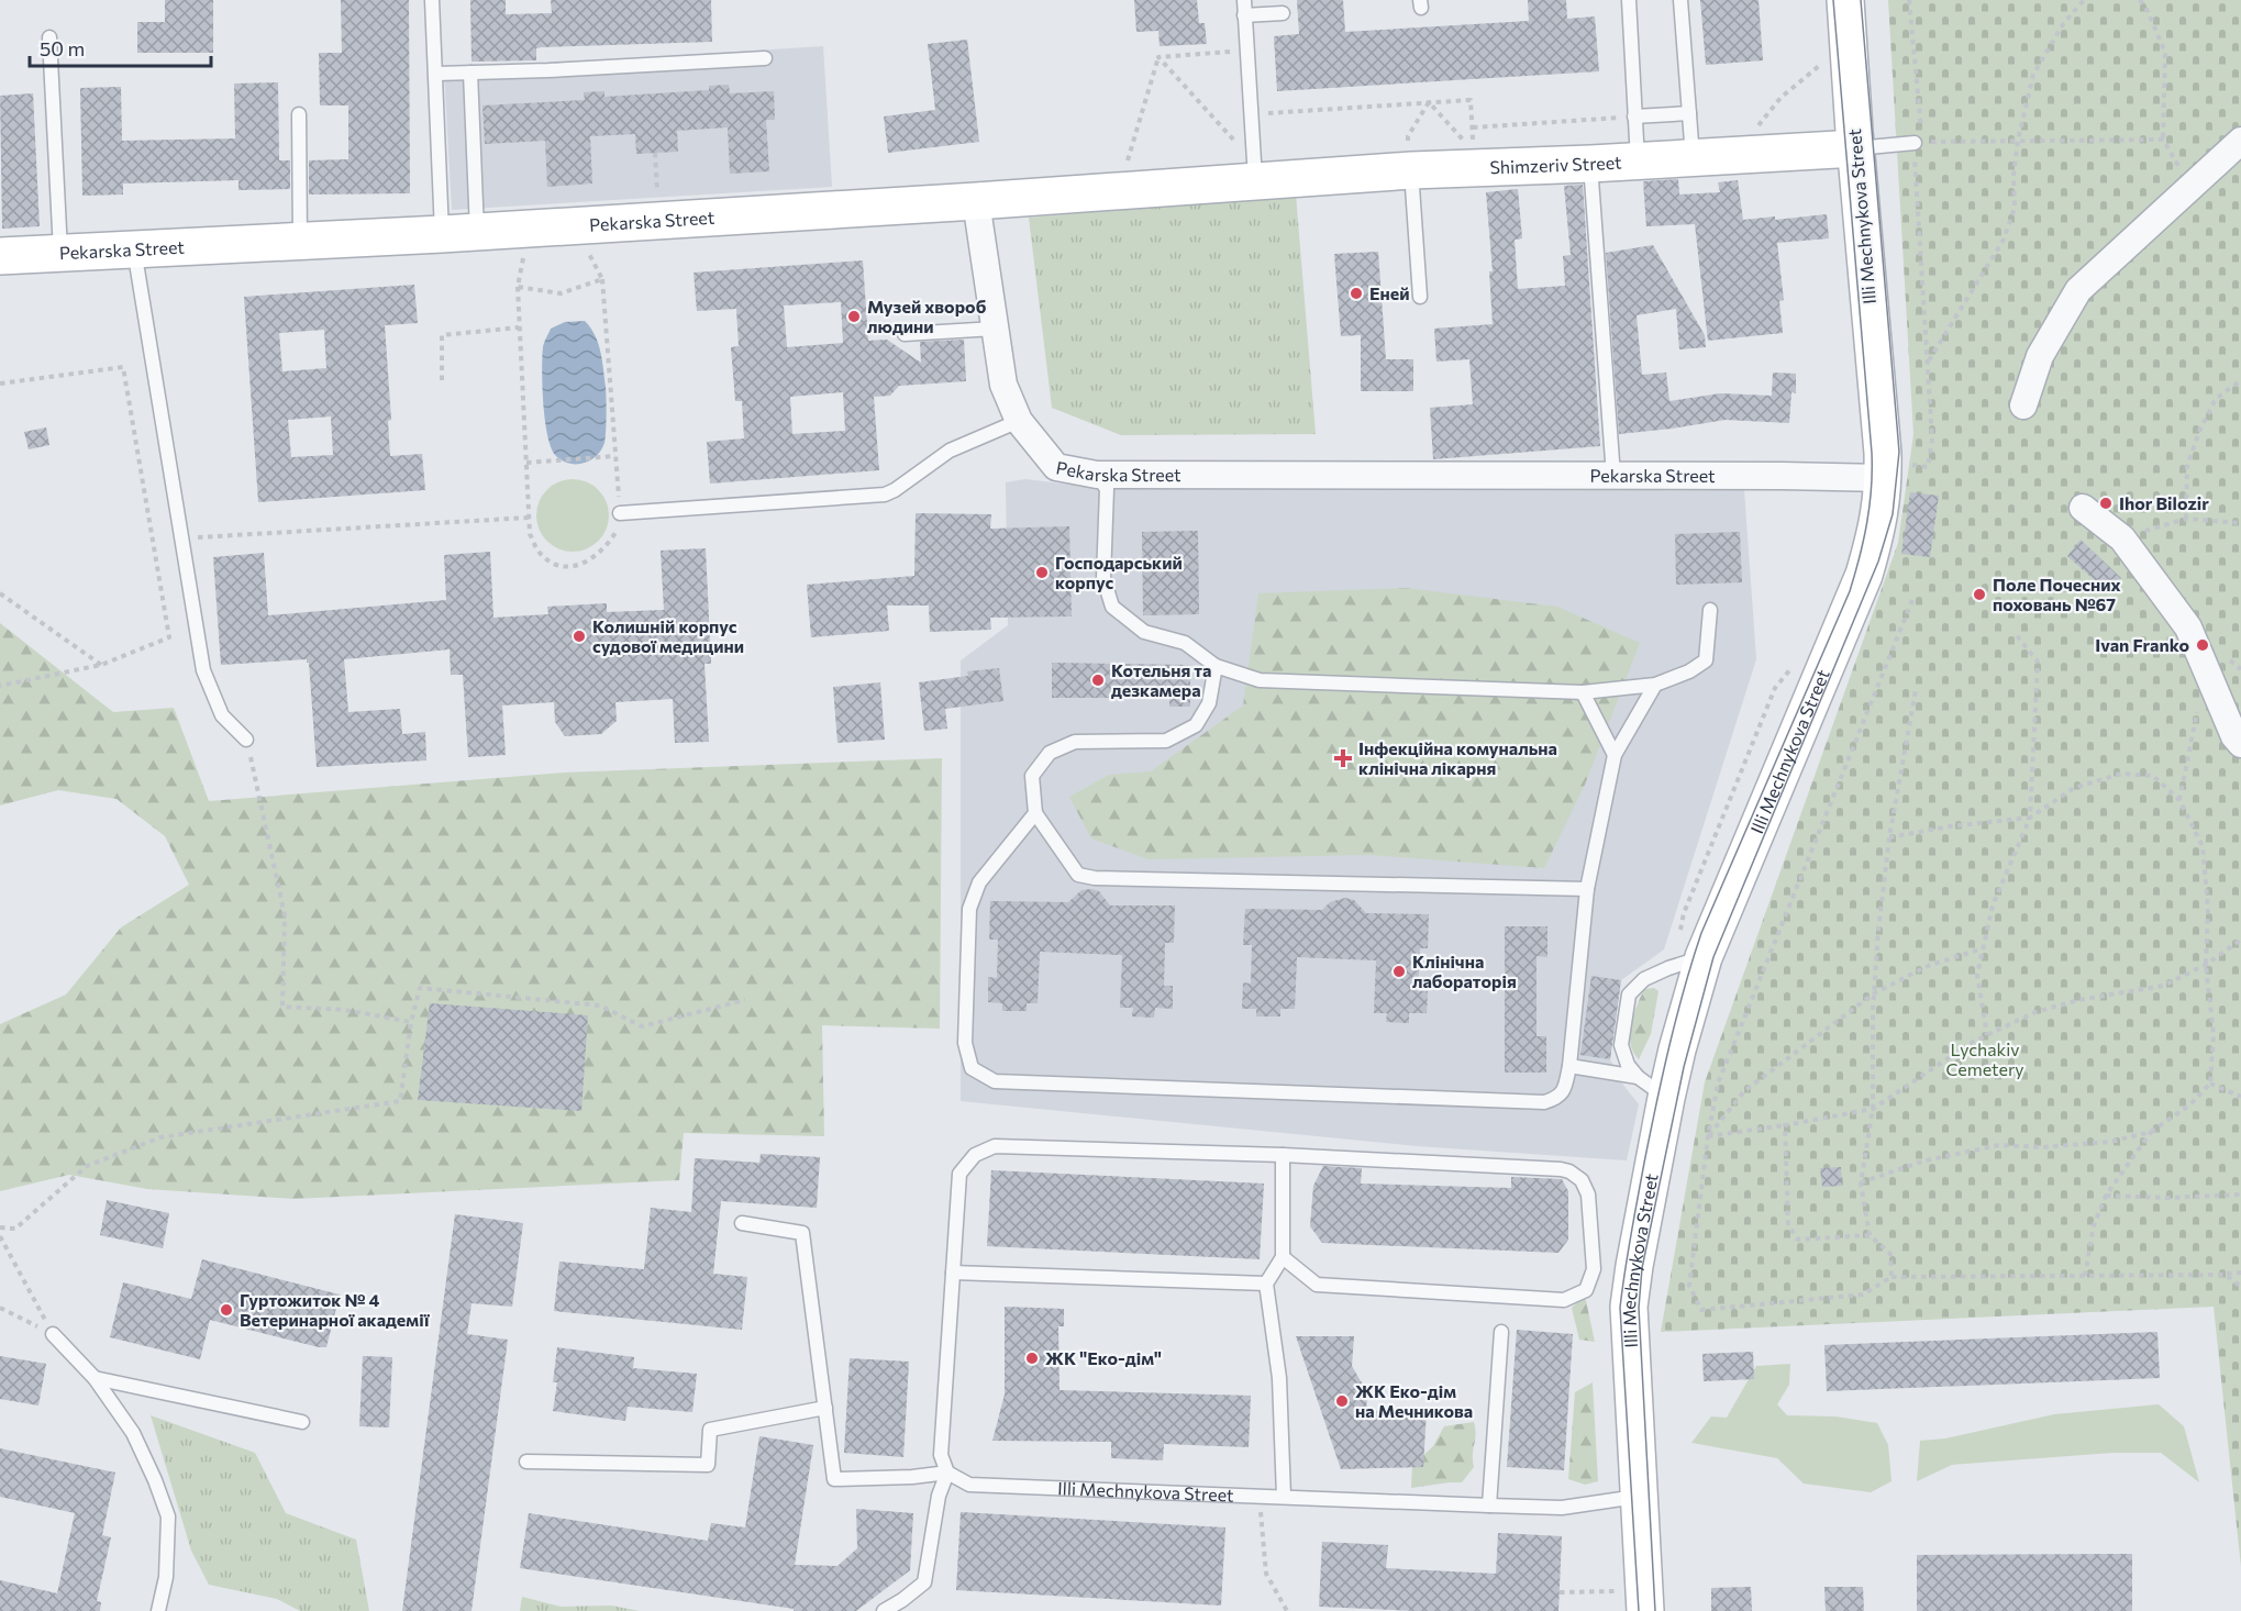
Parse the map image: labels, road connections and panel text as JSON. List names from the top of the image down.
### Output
{
  "streets": {
    "street": ["Shimzeriv Street", "Illi Mechnykova Street", "Pekarska Street"]
  },
  "crossings": [
    ["Shimzeriv Street", "Illi Mechnykova Street"],
    ["Shimzeriv Street", "Pekarska Street"],
    ["Illi Mechnykova Street", "Pekarska Street"]
  ],
  "parks": ["Lychakiv Cemetery"],
  "places": {
    "other": [
      "Еней",
      "Музей хвороб людини",
      "Ihor Bilozir",
      "Господарський корпус",
      "Поле Почесних поховань №67",
      "Колишній корпус судової медицини",
      "Ivan Franko",
      "Котельня та дезкамера",
      "Клінічна лабораторія",
      "Гуртожиток № 4 Ветеринарної академії",
      "ЖК \"Еко-дім\"",
      "ЖК Еко-дім на Мечникова"
    ],
    "health": ["Інфекційна комунальна клінічна лікарня"]
  },
  "scale_bar": "50 m"
}
